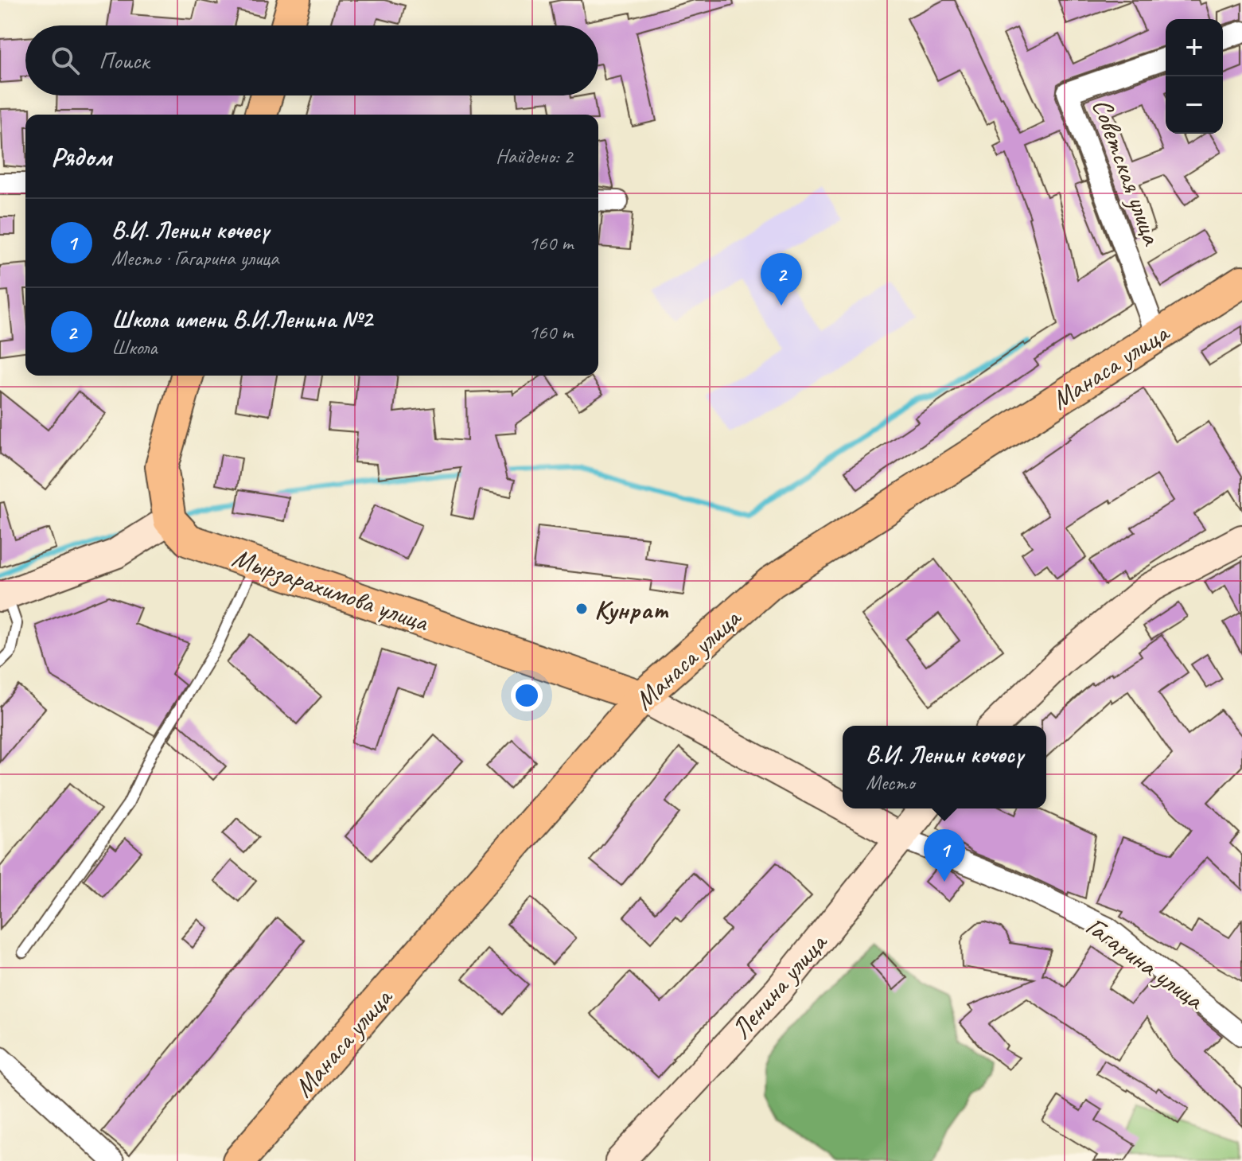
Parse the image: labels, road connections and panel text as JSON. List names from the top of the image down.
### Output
{
  "streets": {
    "main road": ["Манаса улица", "Мырзарахимова улица", "Ленина улица"],
    "street": ["Советская улица", "Гагарина улица"]
  },
  "crossings": [
    ["Советская улица", "Манаса улица"],
    ["Манаса улица", "Мырзарахимова улица"],
    ["Гагарина улица", "Ленина улица"]
  ],
  "places": ["Кунрат"],
  "page": {
    "map_buttons": ["+", "−"],
    "search": "Поиск",
    "heading": ["Рядом", "Найдено: 2"],
    "list": [
      {
        "mark": "1",
        "name": "В.И. Ленин көчөсү",
        "note": "Место · Гагарина улица",
        "value": "160 m"
      },
      {
        "mark": "2",
        "name": "Школа имени В.И.Ленина №2",
        "note": "Школа",
        "value": "160 m"
      }
    ],
    "pins": ["2", "1"],
    "popup": ["В.И. Ленин көчөсү", "Место"]
  }
}
